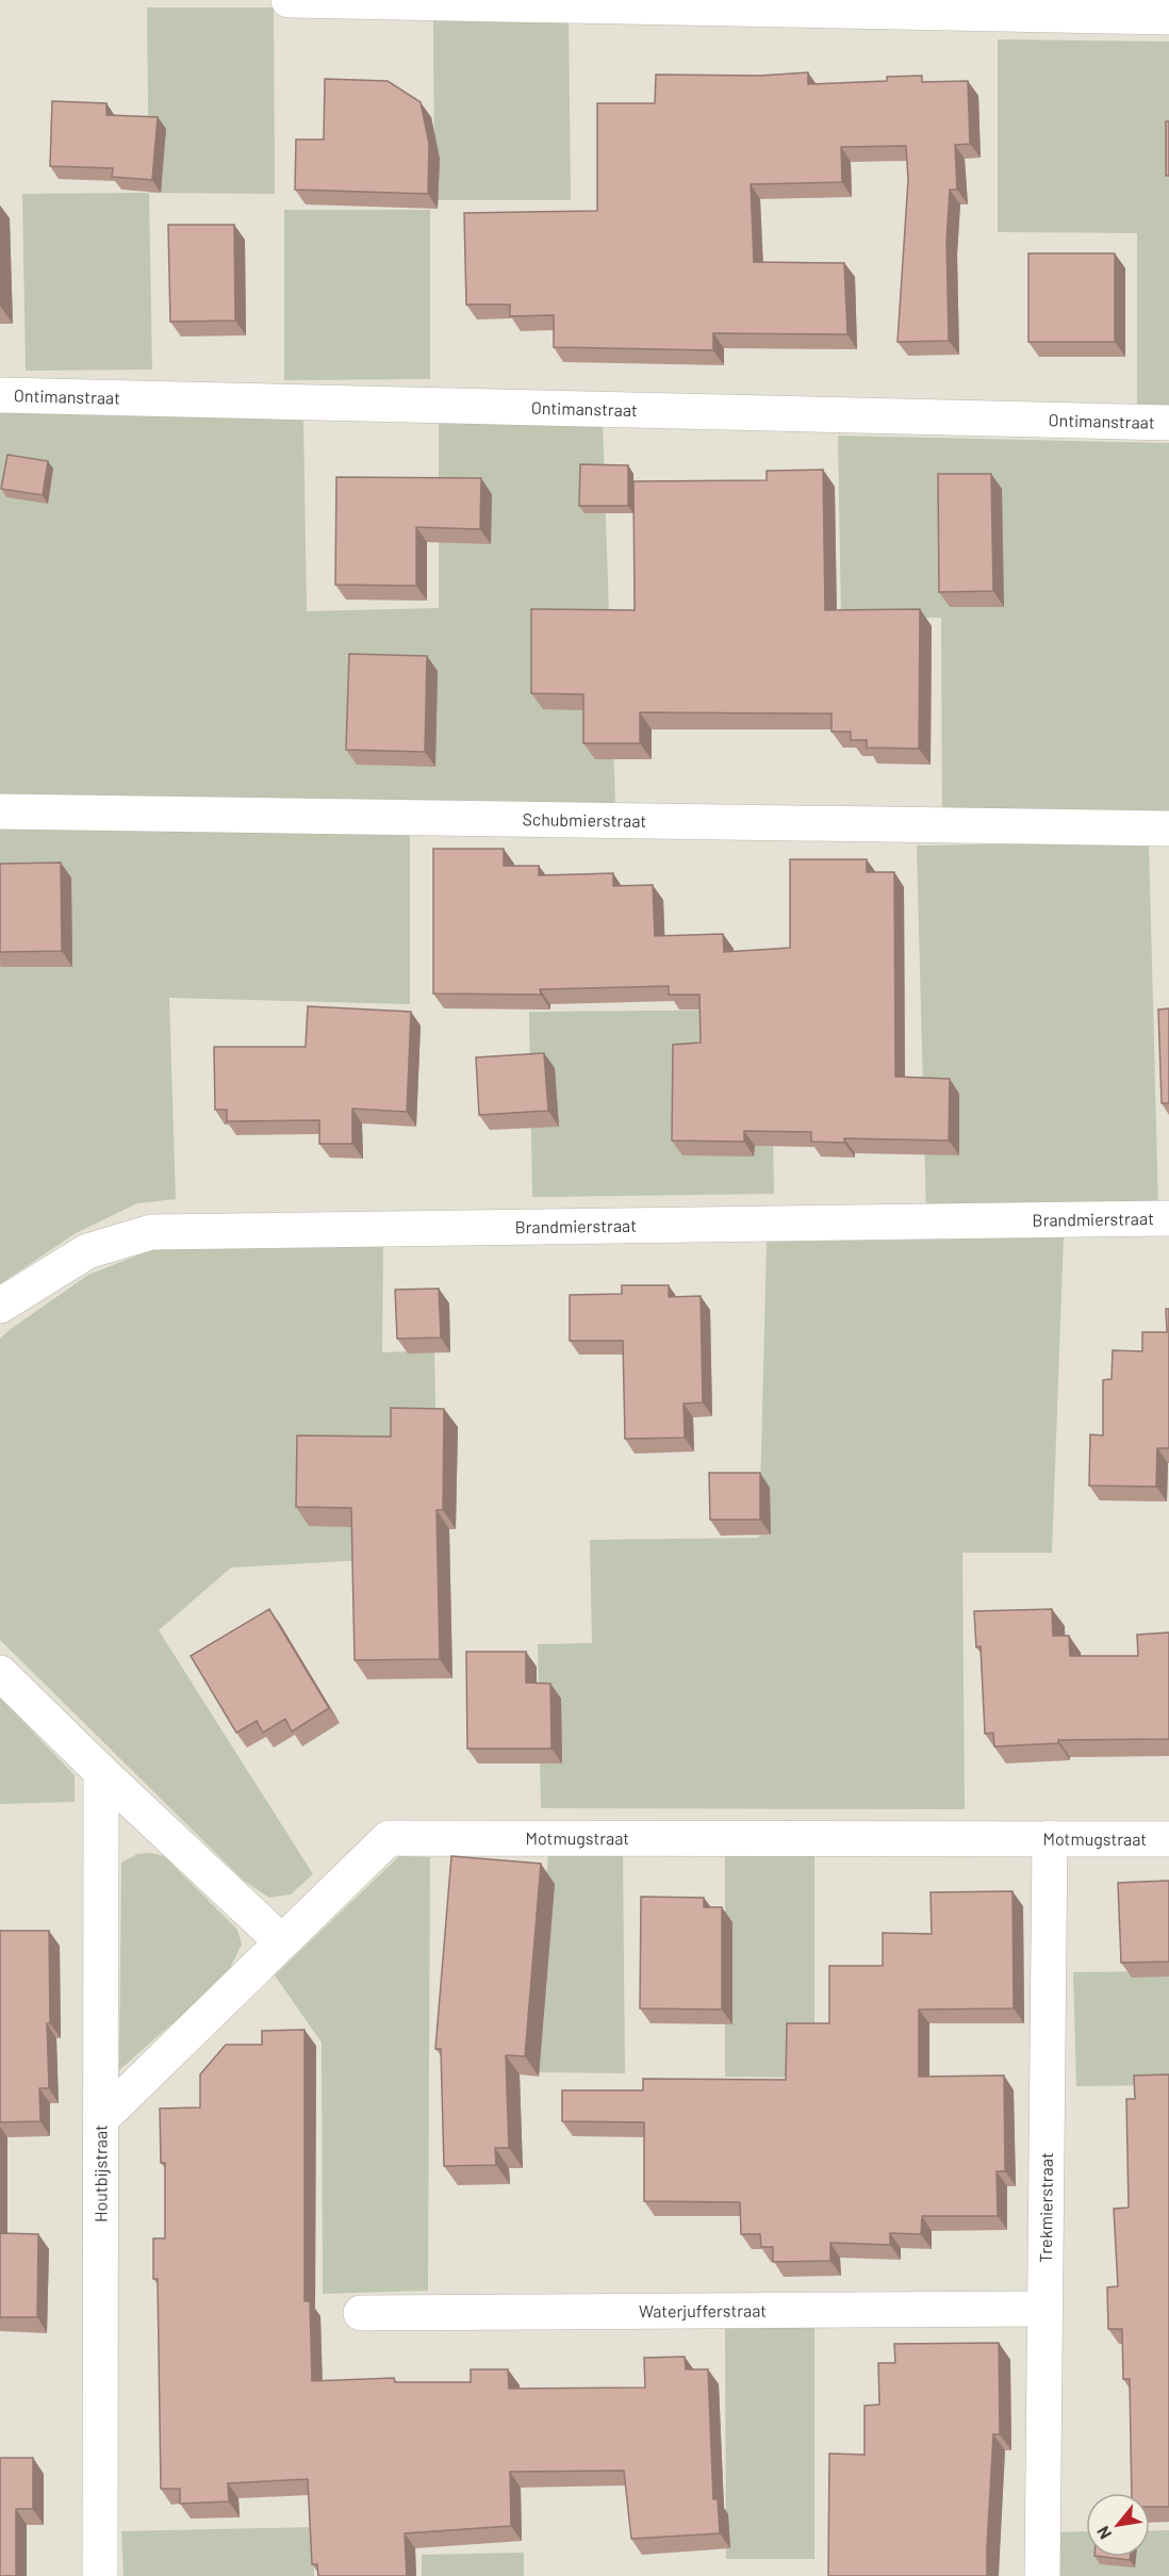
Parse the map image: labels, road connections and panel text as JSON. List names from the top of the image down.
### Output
{
  "streets": {
    "street": [
      "Ontimanstraat",
      "Schubmierstraat",
      "Brandmierstraat",
      "Motmugstraat",
      "Houtbijstraat",
      "Trekmierstraat",
      "Waterjufferstraat"
    ]
  },
  "crossings": [
    ["Motmugstraat", "Houtbijstraat"],
    ["Motmugstraat", "Trekmierstraat"],
    ["Trekmierstraat", "Waterjufferstraat"]
  ],
  "north": "bottom left"
}
